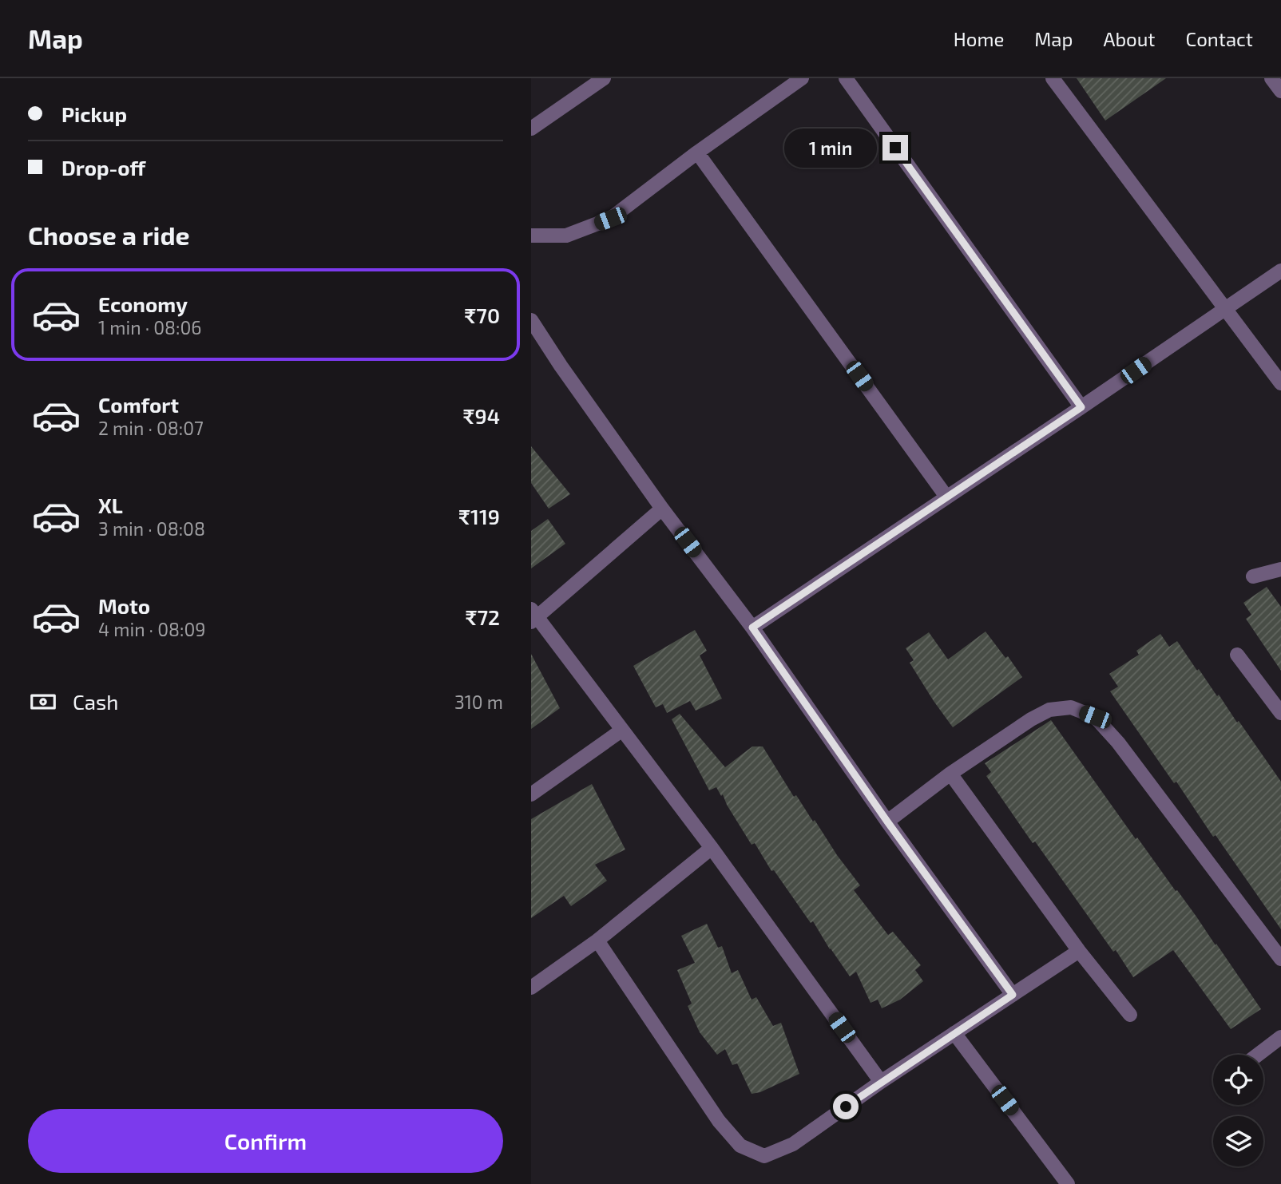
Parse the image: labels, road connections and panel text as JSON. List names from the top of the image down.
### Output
{
  "page": {
    "header": "Map",
    "nav": [
      "Home",
      "Map",
      "About",
      "Contact"
    ],
    "banner": ["Pickup", "Drop-off"],
    "bubble": "1 min",
    "heading": "Choose a ride",
    "list": [
      {
        "name": "Economy",
        "note": "1 min · 08:06",
        "value": "₹70"
      },
      {
        "name": "Comfort",
        "note": "2 min · 08:07",
        "value": "₹94"
      },
      {
        "name": "XL",
        "note": "3 min · 08:08",
        "value": "₹119"
      },
      {
        "name": "Moto",
        "note": "4 min · 08:09",
        "value": "₹72"
      }
    ],
    "pay": ["Cash", "310 m"],
    "buttons": "Confirm"
  }
}
